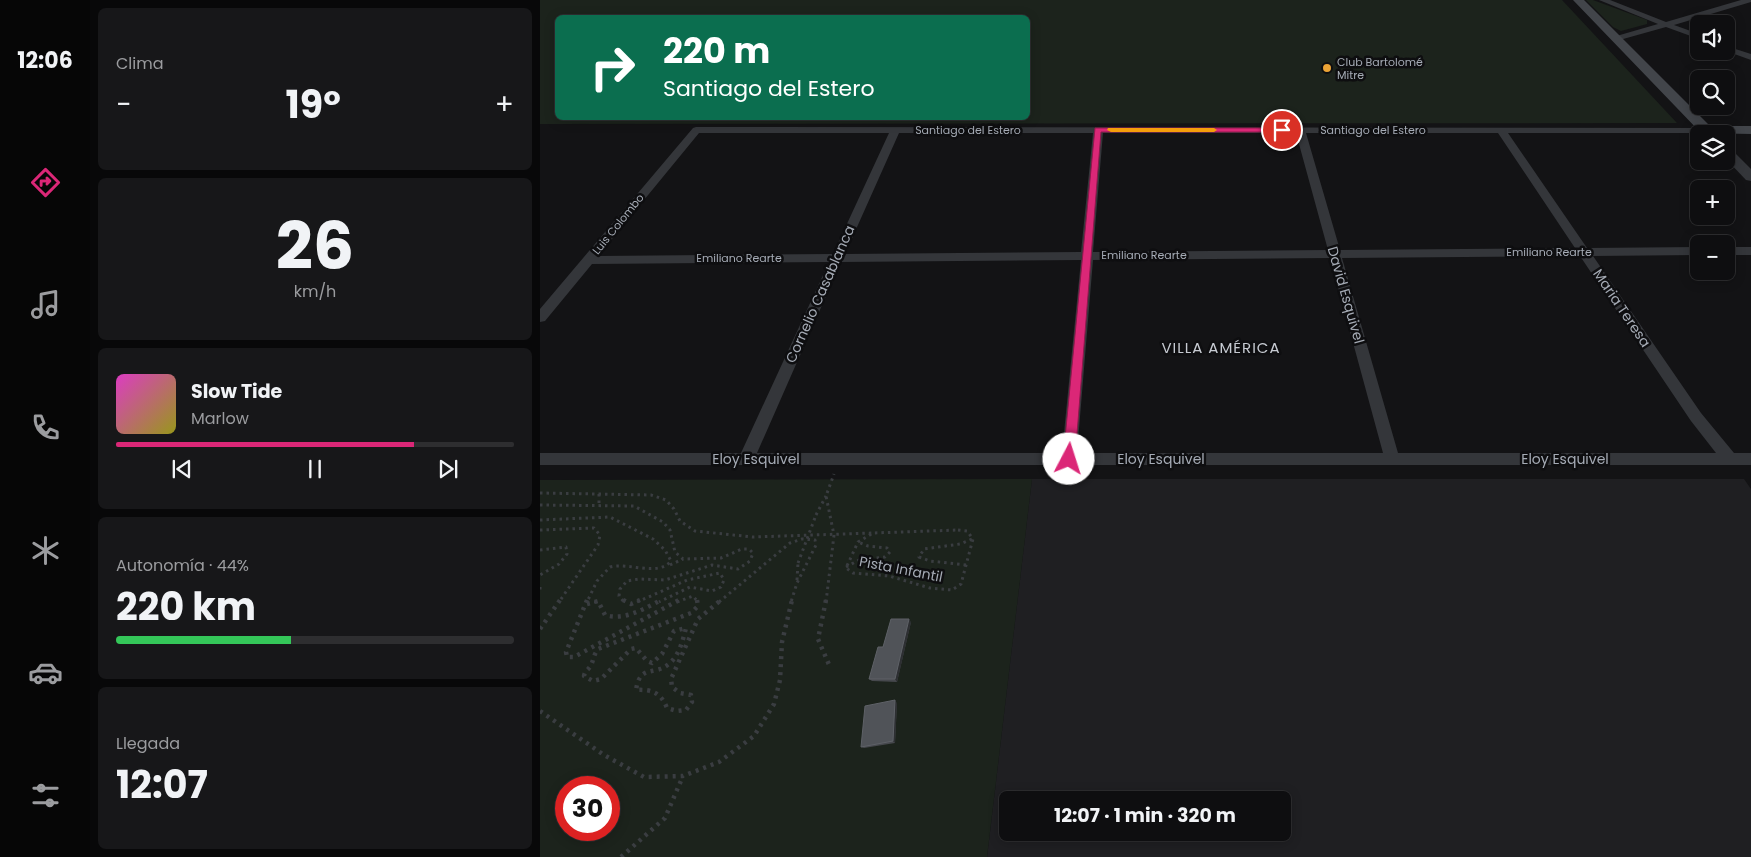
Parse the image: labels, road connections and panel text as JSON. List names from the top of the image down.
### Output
{
  "streets": {
    "main road": ["Santiago del Estero"],
    "street": [
      "Luis Colombo",
      "Emiliano Rearte",
      "Cornelio Casablanca",
      "David Esquivel",
      "Maria Teresa",
      "Eloy Esquivel"
    ],
    "path": ["Pista Infantil"]
  },
  "crossings": [
    ["Santiago del Estero", "Luis Colombo"],
    ["Santiago del Estero", "Cornelio Casablanca"],
    ["Santiago del Estero", "David Esquivel"],
    ["Santiago del Estero", "Maria Teresa"],
    ["Luis Colombo", "Emiliano Rearte"],
    ["Emiliano Rearte", "Cornelio Casablanca"],
    ["Emiliano Rearte", "David Esquivel"],
    ["Emiliano Rearte", "Maria Teresa"],
    ["Cornelio Casablanca", "Eloy Esquivel"],
    ["David Esquivel", "Eloy Esquivel"],
    ["Maria Teresa", "Eloy Esquivel"]
  ],
  "districts": ["VILLA AMÉRICA"],
  "places": ["Club Bartolomé Mitre"],
  "page": {
    "tabs": "12:06",
    "tile": [
      "Clima",
      ["26", "km/h"],
      ["Autonomía · 44%", "220 km"],
      ["Llegada", "12:07"]
    ],
    "map_buttons": ["+", "−"],
    "turn": ["220 m", "Santiago del Estero"],
    "heat": ["−", "19°", "+"],
    "song": ["Slow Tide", "Marlow"],
    "limit": "30",
    "trip": "12:07 · 1 min · 320 m"
  }
}
